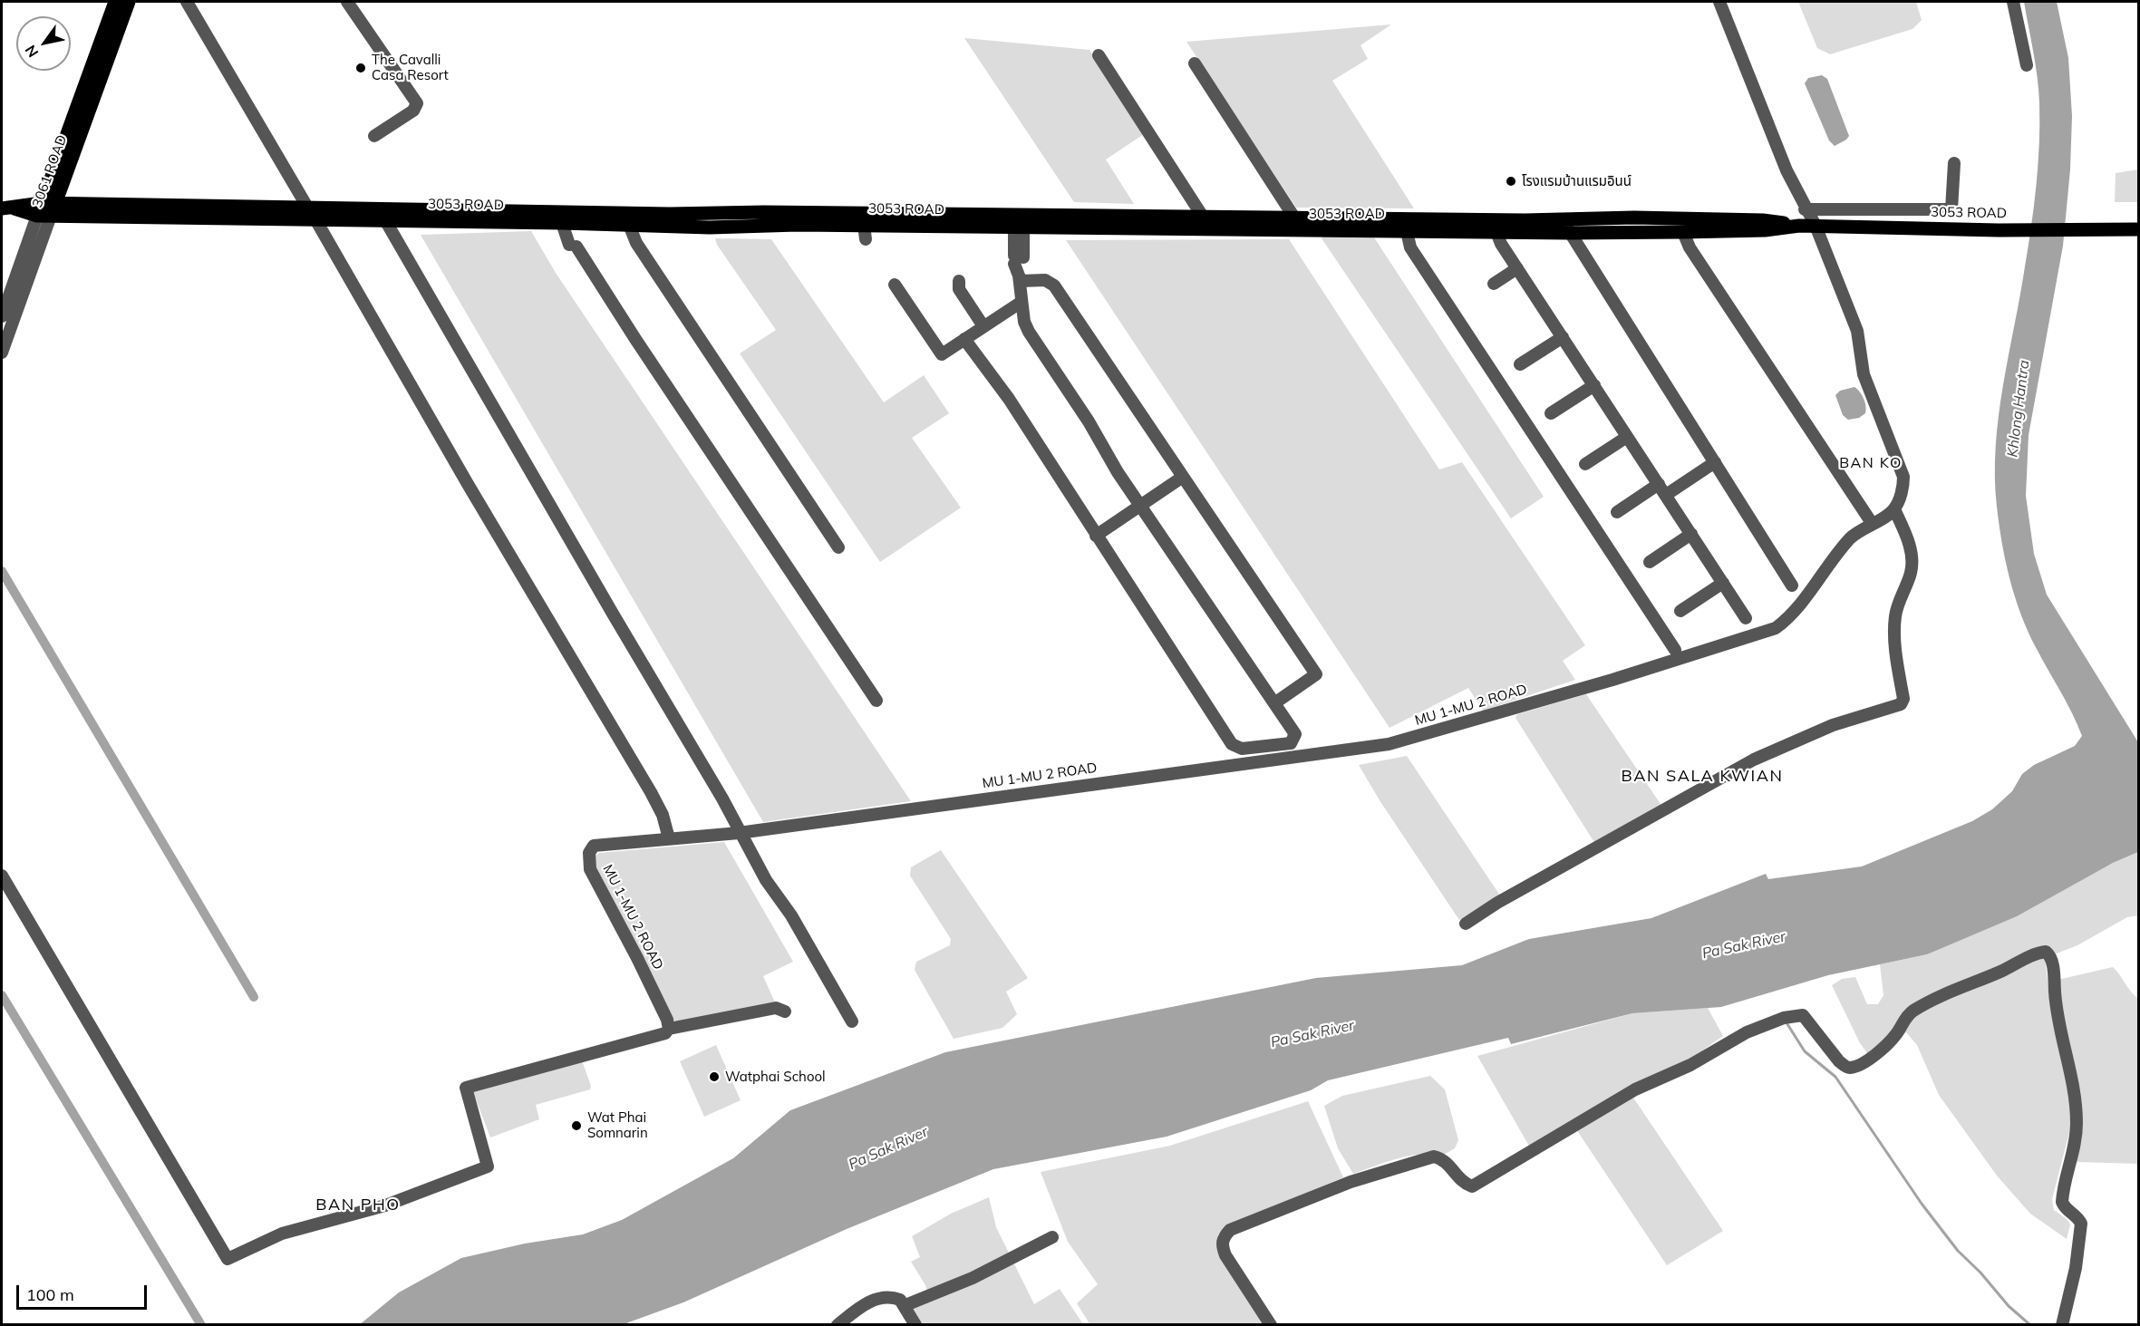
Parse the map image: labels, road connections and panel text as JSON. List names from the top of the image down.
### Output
{
  "streets": {
    "main road": ["3061 ROAD", "3053 ROAD"],
    "street": ["MU 1-MU 2 ROAD"]
  },
  "crossings": [
    ["3061 ROAD", "3053 ROAD"]
  ],
  "districts": ["BAN KO", "BAN SALA KWIAN", "BAN PHO"],
  "water": ["Khlong Hantra", "Pa Sak River"],
  "places": [
    "The Cavalli Casa Resort",
    "โรงแรมบ้านแรมอินน์",
    "Watphai School",
    "Wat Phai Somnarin"
  ],
  "scale_bar": "100 m",
  "north": "bottom left"
}
